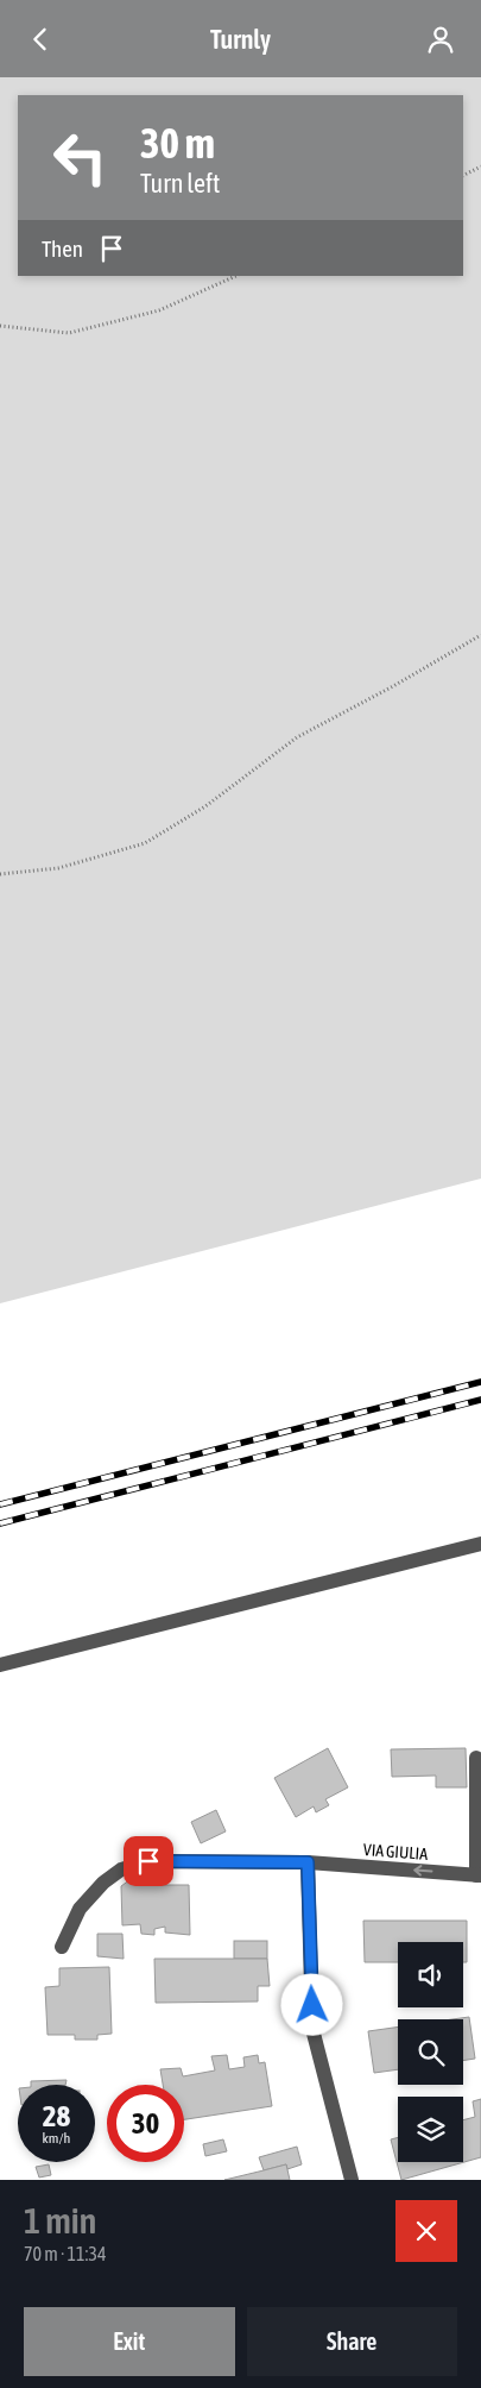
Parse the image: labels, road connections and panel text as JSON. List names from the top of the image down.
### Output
{
  "streets": {
    "street": ["VIA GIULIA"]
  },
  "one_way": ["VIA GIULIA"],
  "page": {
    "header": "Turnly",
    "turn": ["30 m", "Turn left"],
    "then": "Then",
    "speed": "28 km/h",
    "limit": "30",
    "heading": ["1 min", "70 m · 11:34"],
    "buttons": ["Exit", "Share"]
  }
}
